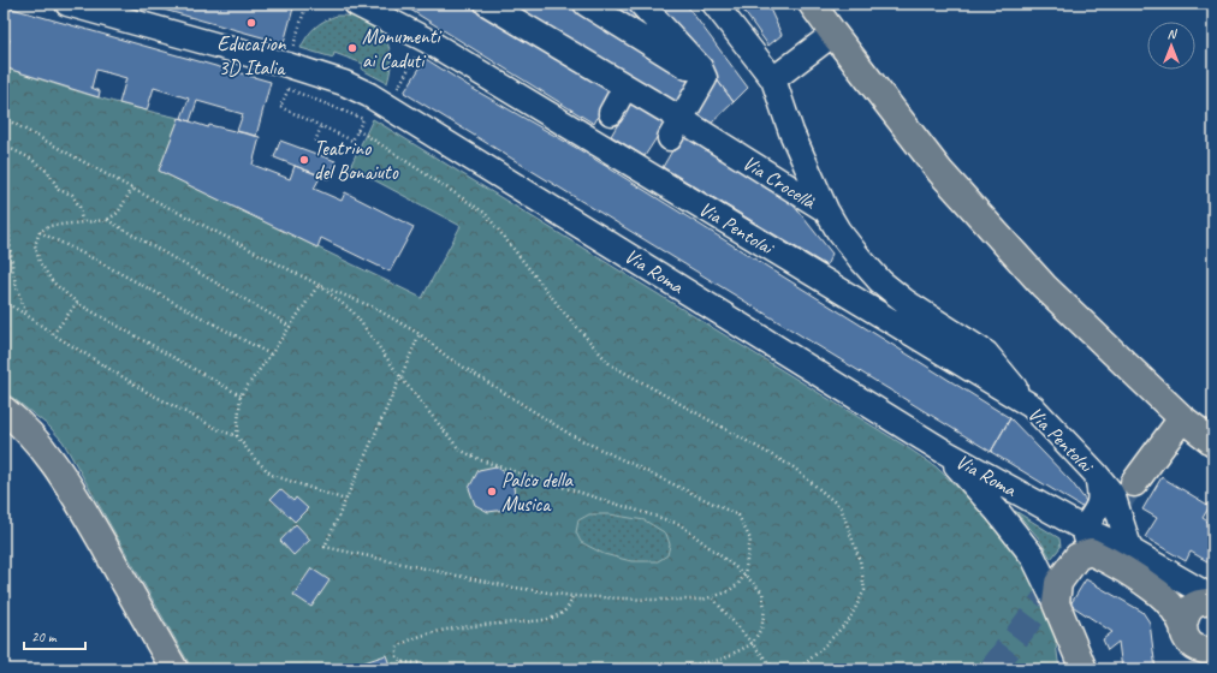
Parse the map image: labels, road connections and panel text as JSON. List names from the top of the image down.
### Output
{
  "streets": {
    "street": ["Via Crocellà", "Via Pentolai", "Via Roma"]
  },
  "crossings": [
    ["Via Crocellà", "Via Pentolai"],
    ["Via Pentolai", "Via Roma"]
  ],
  "places": [
    "Education 3D Italia",
    "Monumenti ai Caduti",
    "Teatrino del Bonaiuto",
    "Palco della Musica"
  ],
  "scale_bar": "20 m",
  "north": "top"
}
